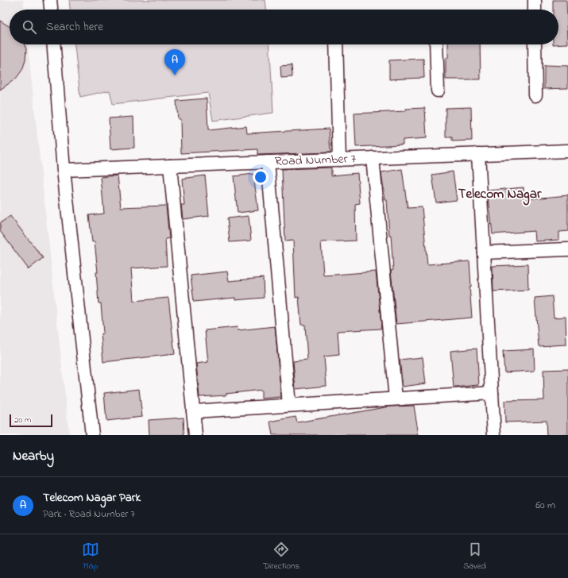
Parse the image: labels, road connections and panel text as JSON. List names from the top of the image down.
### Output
{
  "streets": {
    "street": ["Road Number 7"]
  },
  "districts": ["Telecom Nagar"],
  "scale_bar": "20 m",
  "page": {
    "search": "Search here",
    "pins": "A",
    "scale": "20 m",
    "heading": "Nearby",
    "list": [
      {
        "mark": "A",
        "name": "Telecom Nagar Park",
        "note": "Park · Road Number 7",
        "value": "60 m"
      }
    ],
    "nav": ["Map", "Directions", "Saved"]
  }
}
